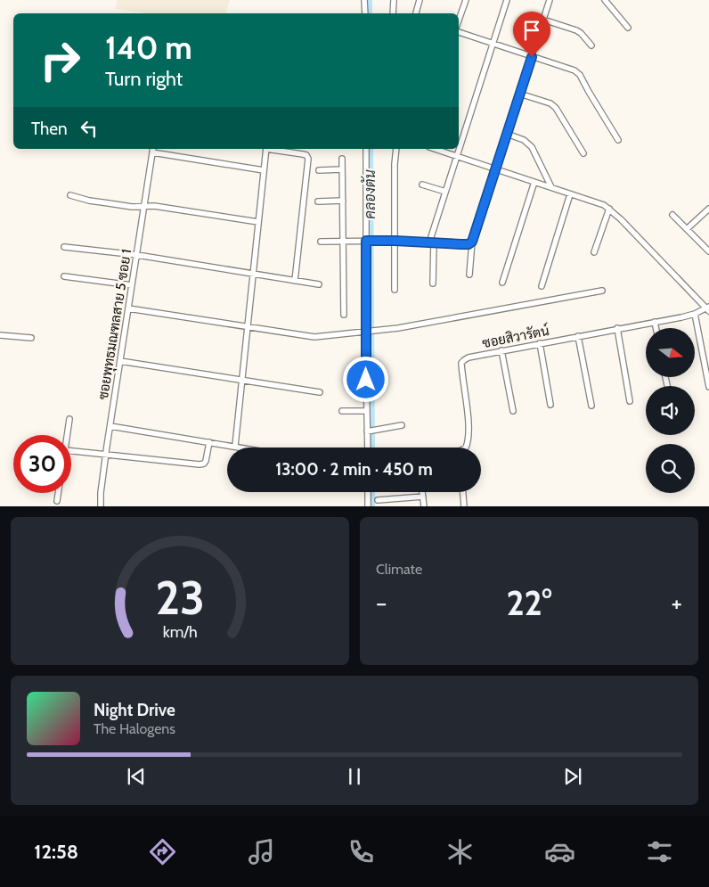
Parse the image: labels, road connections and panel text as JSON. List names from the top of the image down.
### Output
{
  "streets": {
    "street": ["ซอยพุทธมณฑลสาย 5 ซอย 1", "ซอยสิวารัตน์"]
  },
  "water": ["คลองตัน"],
  "north": "right",
  "page": {
    "turn": ["140 m", "Turn right"],
    "then": "Then",
    "limit": "30",
    "trip": "13:00 · 2 min · 450 m",
    "tile": "Climate",
    "heat": ["−", "22°", "+"],
    "song": ["Night Drive", "The Halogens"],
    "tabs": "12:58",
    "gauge": ["23", "km/h"]
  }
}
